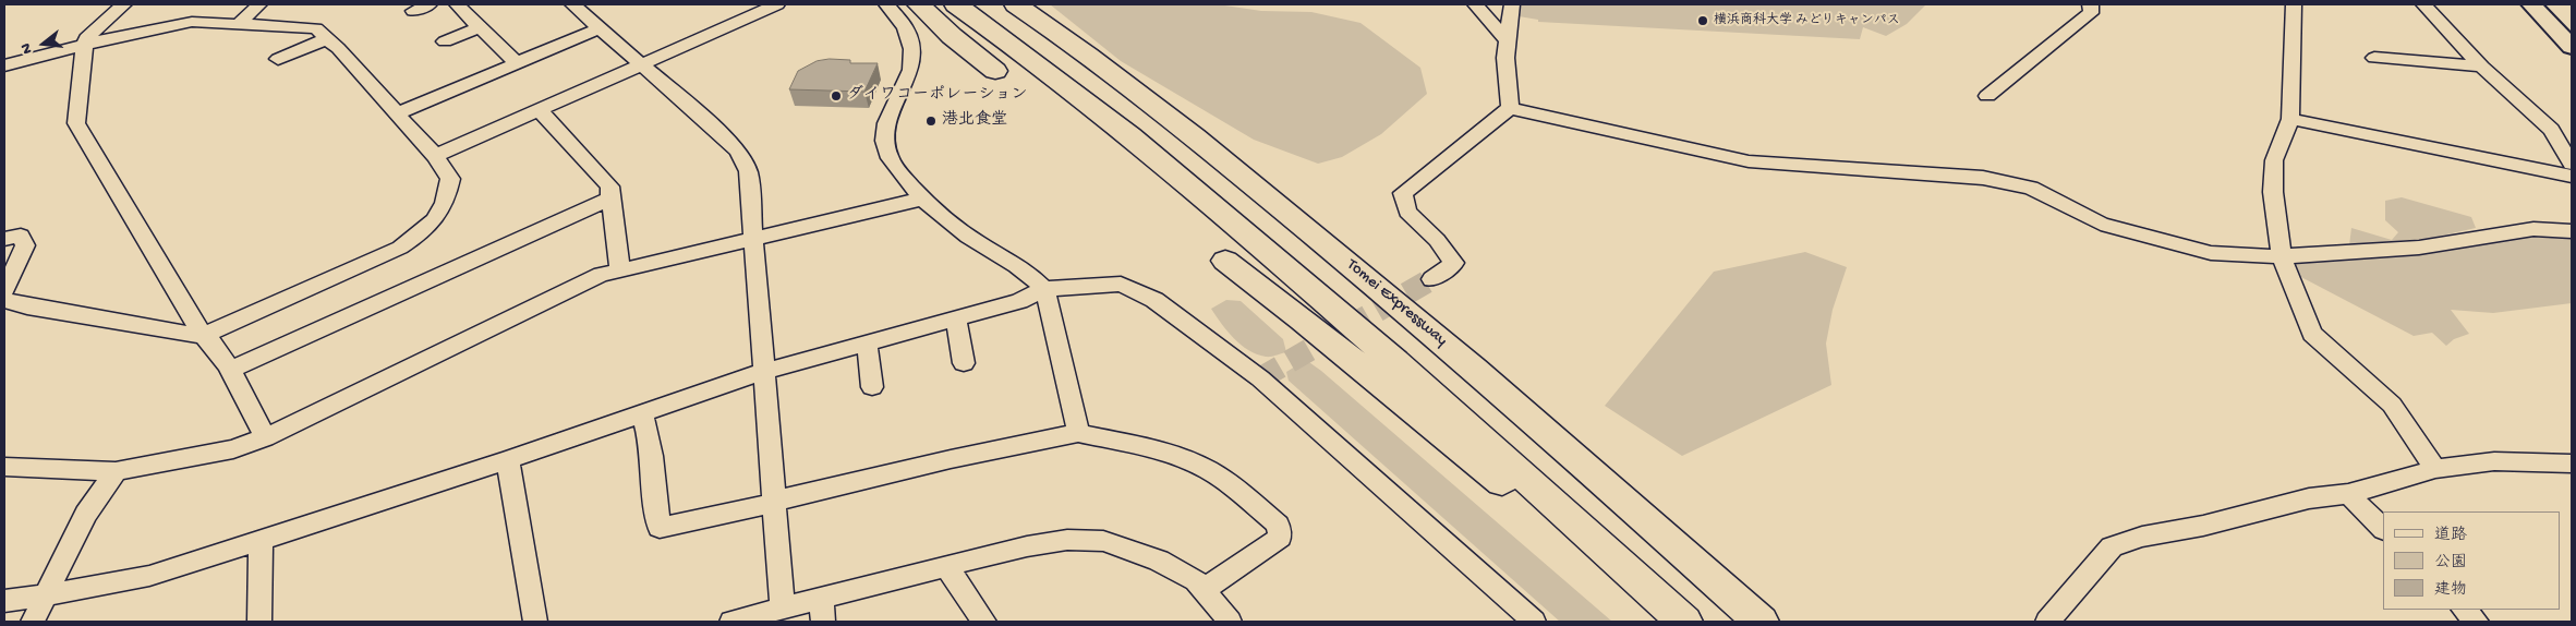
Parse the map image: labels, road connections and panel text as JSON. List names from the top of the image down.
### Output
{
  "streets": {
    "highway": ["Tomei Expressway"]
  },
  "places": ["横浜商科大学 みどりキャンパス", "ダイワコーポレーション", "港北食堂"],
  "legend": ["道路", "公園", "建物"],
  "north": "left"
}
